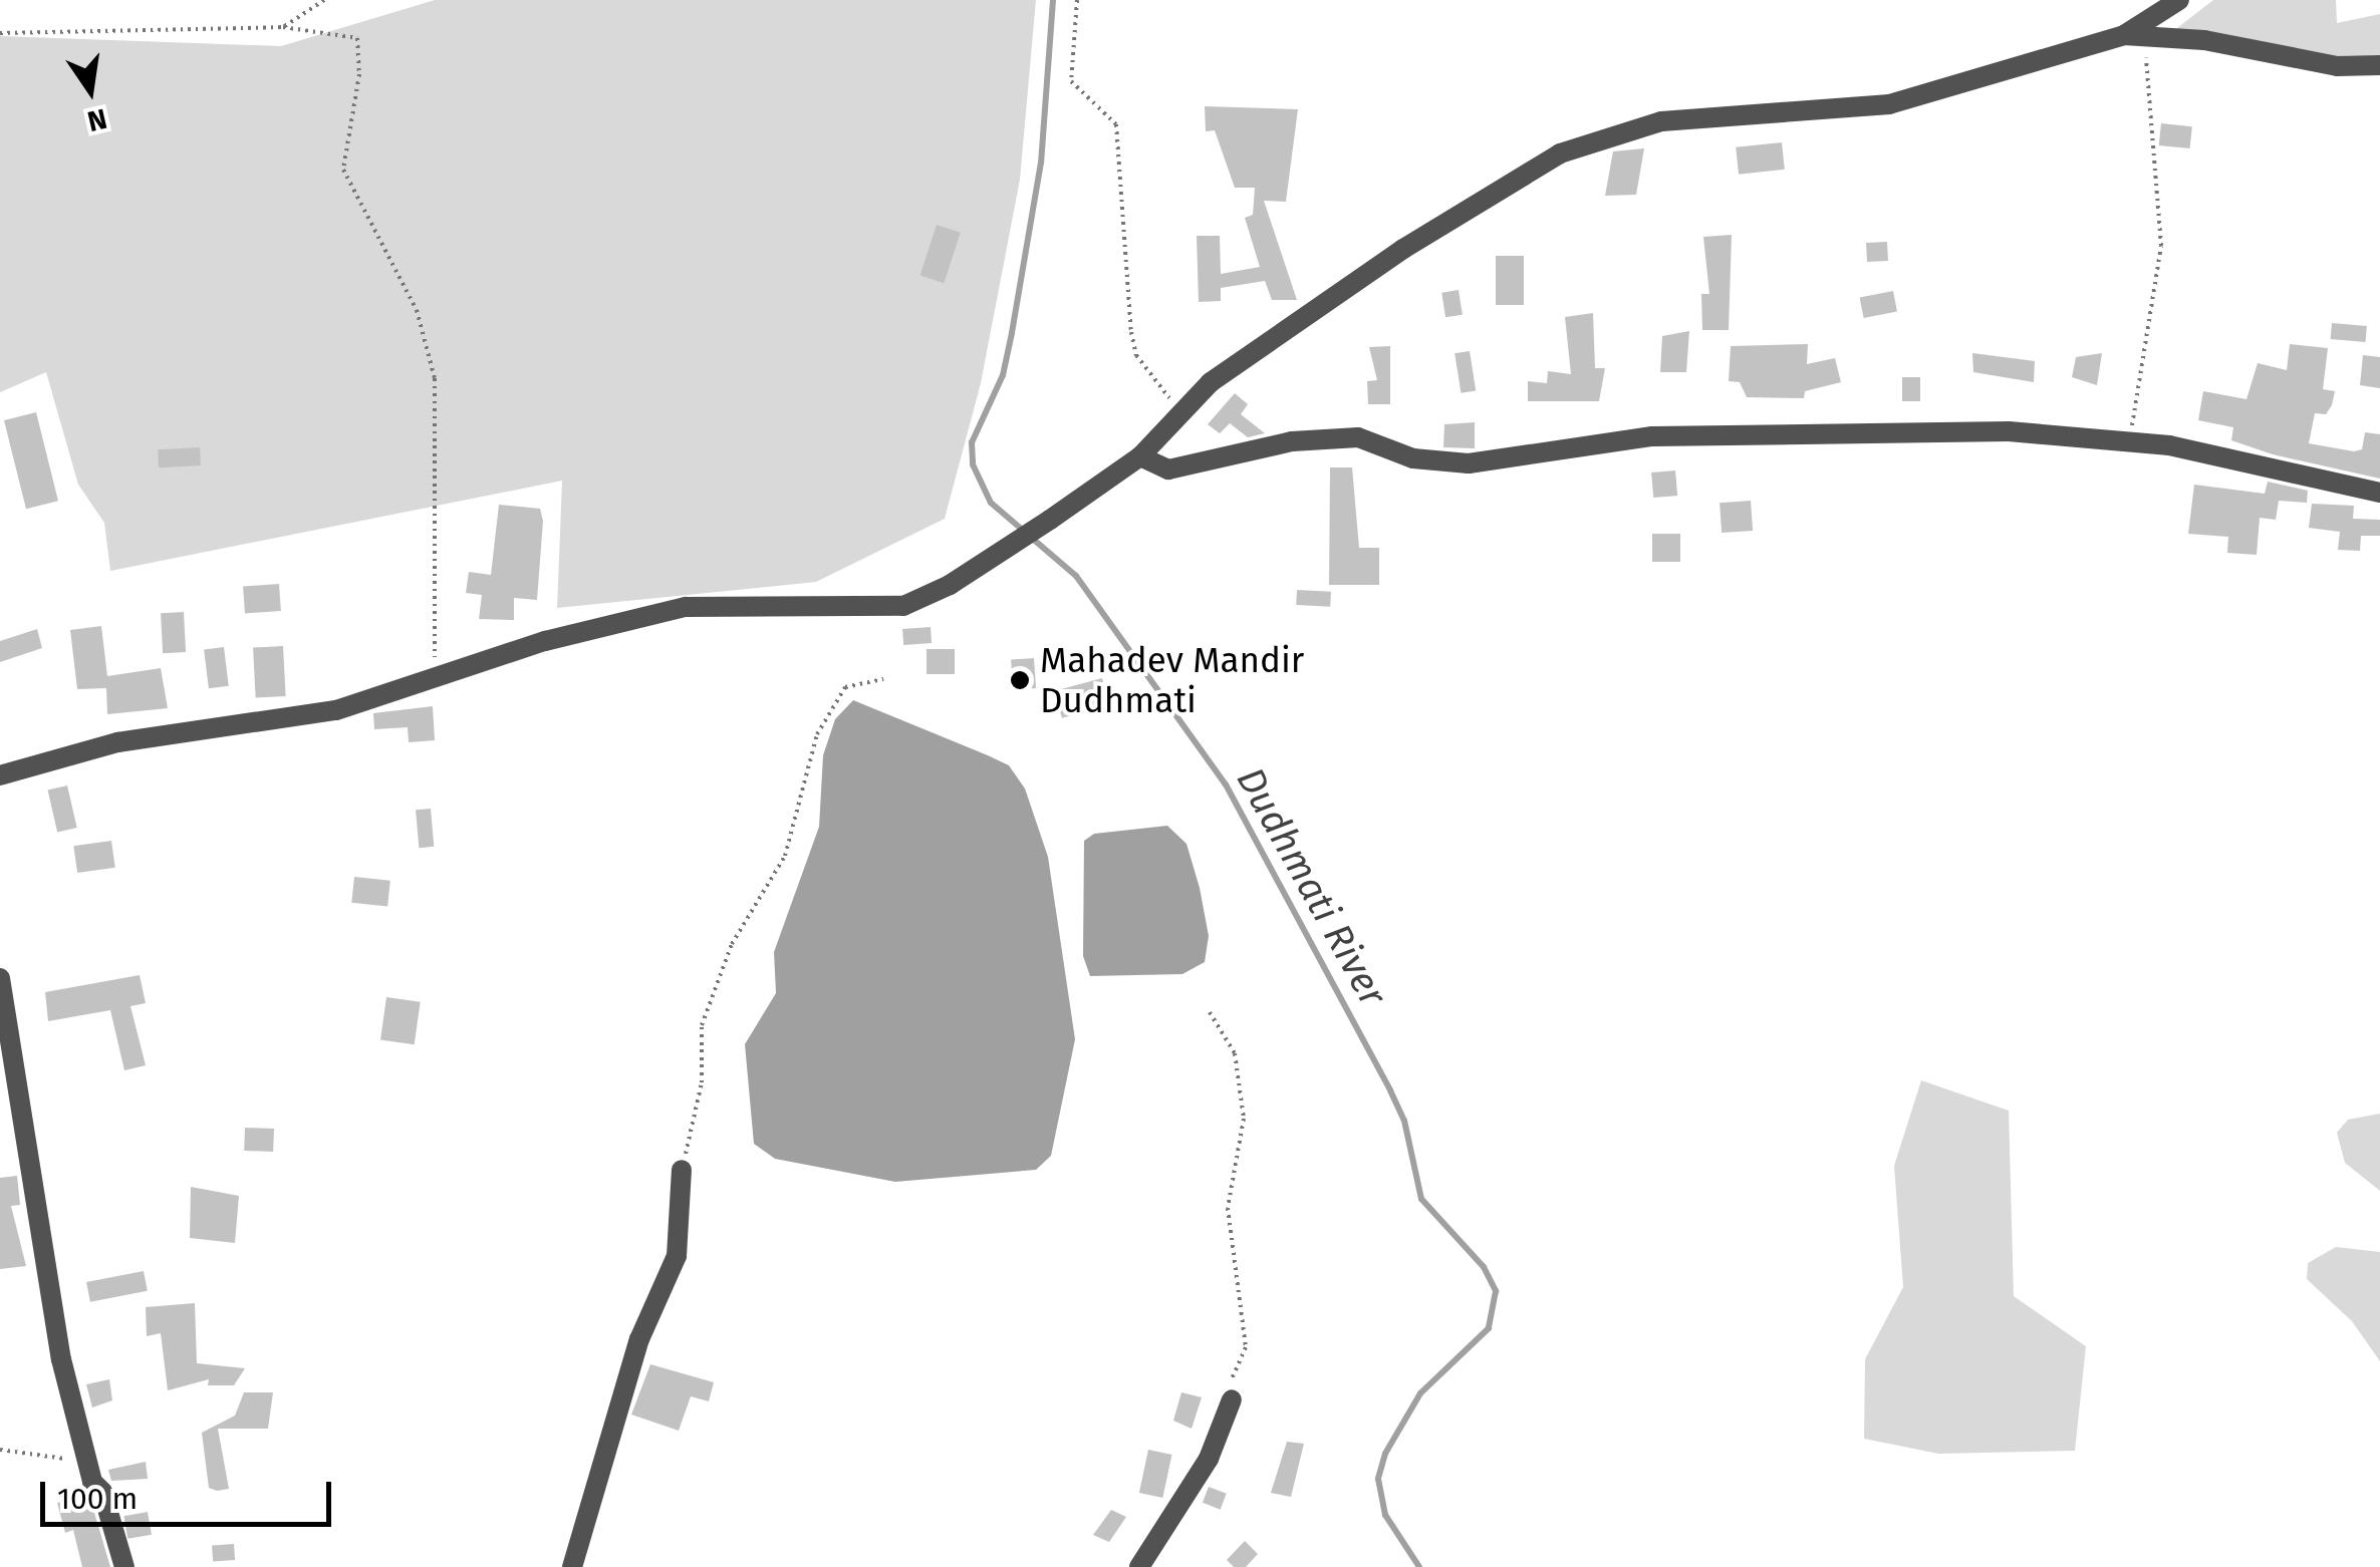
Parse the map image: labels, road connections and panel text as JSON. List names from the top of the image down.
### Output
{
  "water": ["Dudhmati River"],
  "places": ["Mahadev Mandir Dudhmati"],
  "scale_bar": "100 m",
  "north": "bottom"
}
